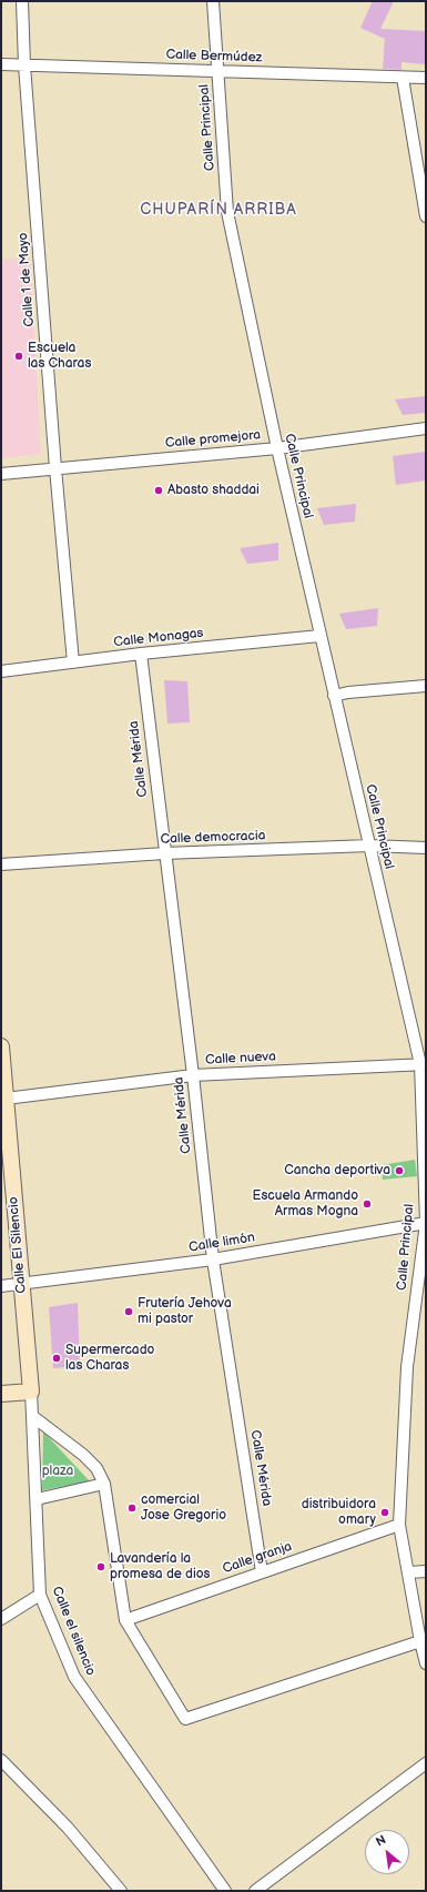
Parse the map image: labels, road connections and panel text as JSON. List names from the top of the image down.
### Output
{
  "streets": {
    "street": [
      "Calle Bermúdez",
      "Calle Principal",
      "Calle 1 de Mayo",
      "Calle promejora",
      "Calle Monagas",
      "Calle Mérida",
      "Calle democracia",
      "Calle nueva",
      "Calle limón",
      "Calle El Silencio",
      "Calle granja",
      "Calle el silencio"
    ]
  },
  "crossings": [
    ["Calle Bermúdez", "Calle Principal"],
    ["Calle Bermúdez", "Calle 1 de Mayo"],
    ["Calle Principal", "Calle promejora"],
    ["Calle Principal", "Calle Monagas"],
    ["Calle Principal", "Calle democracia"],
    ["Calle Principal", "Calle nueva"],
    ["Calle Principal", "Calle limón"],
    ["Calle Principal", "Calle granja"],
    ["Calle 1 de Mayo", "Calle promejora"],
    ["Calle 1 de Mayo", "Calle Monagas"],
    ["Calle Monagas", "Calle Mérida"],
    ["Calle Mérida", "Calle democracia"],
    ["Calle Mérida", "Calle nueva"],
    ["Calle Mérida", "Calle limón"],
    ["Calle Mérida", "Calle granja"],
    ["Calle nueva", "Calle El Silencio"],
    ["Calle limón", "Calle El Silencio"],
    ["Calle El Silencio", "Calle el silencio"]
  ],
  "districts": ["CHUPARÍN ARRIBA"],
  "parks": ["plaza"],
  "places": [
    "Escuela las Charas",
    "Abasto shaddai",
    "Cancha deportiva",
    "Escuela Armando Armas Mogna",
    "Frutería Jehova mi pastor",
    "Supermercado las Charas",
    "comercial Jose Gregorio",
    "distribuidora omary",
    "Lavandería la promesa de dios"
  ],
  "north": "top left"
}
